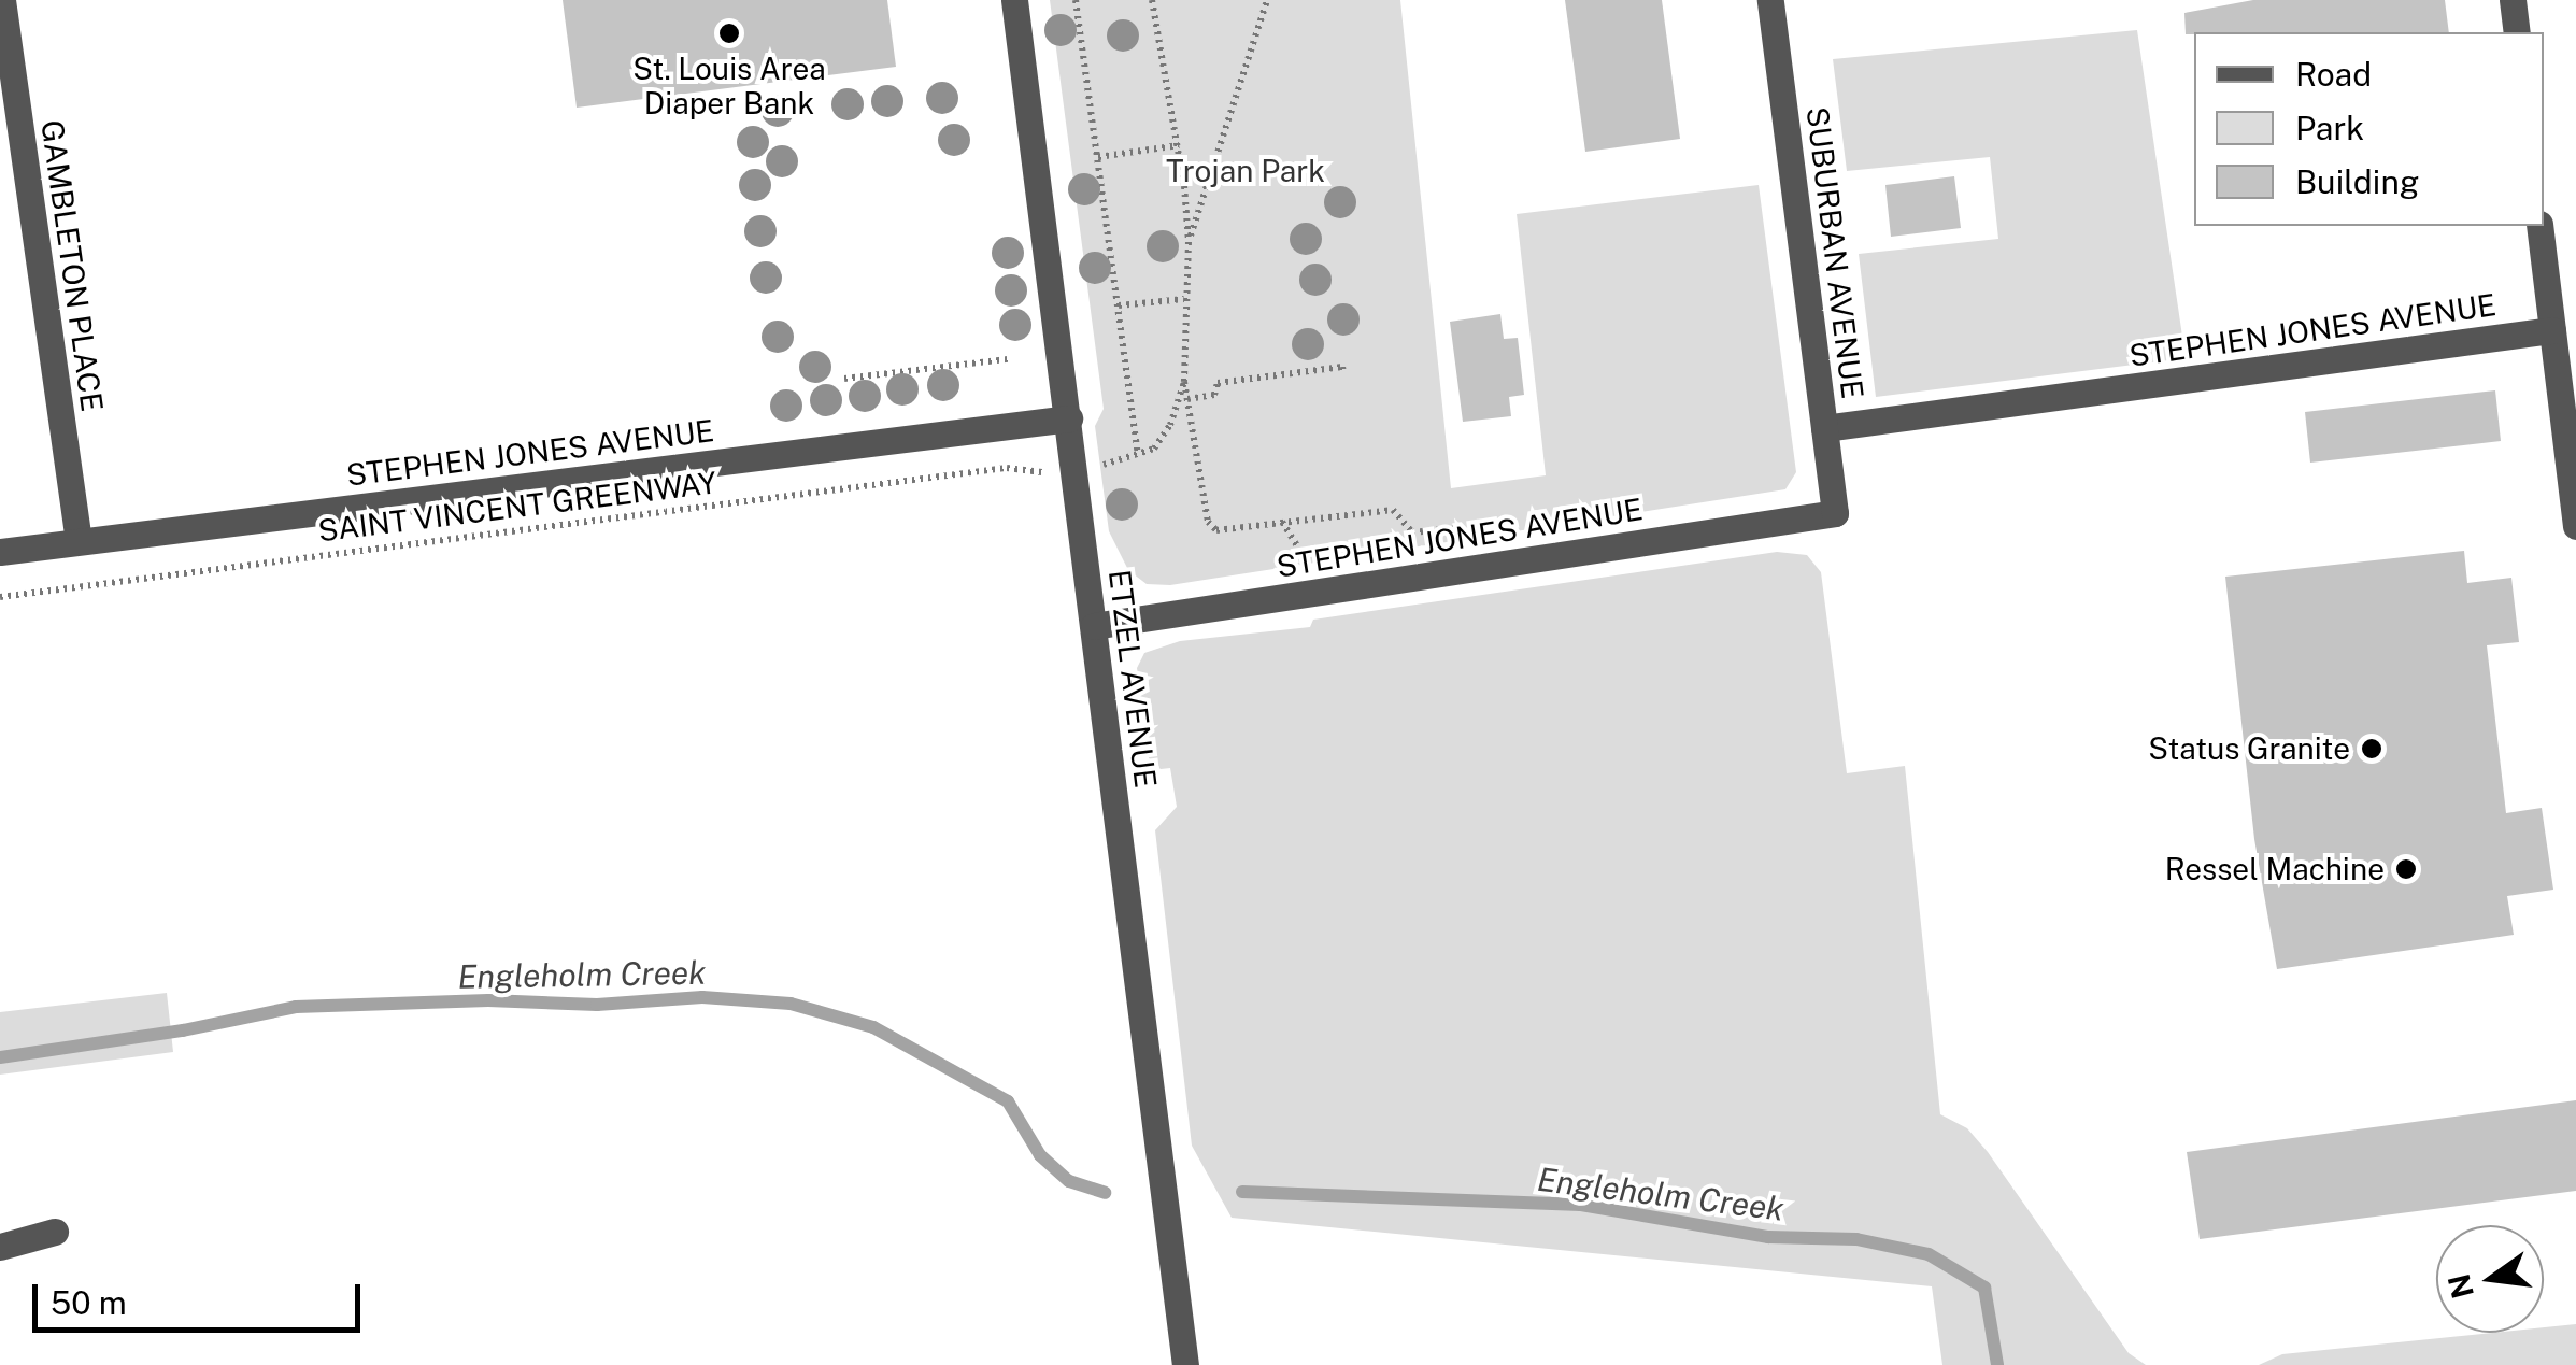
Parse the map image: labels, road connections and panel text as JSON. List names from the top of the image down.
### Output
{
  "streets": {
    "street": [
      "SUBURBAN AVENUE",
      "GAMBLETON PLACE",
      "STEPHEN JONES AVENUE",
      "ETZEL AVENUE"
    ],
    "path": ["SAINT VINCENT GREENWAY"]
  },
  "crossings": [
    ["SUBURBAN AVENUE", "STEPHEN JONES AVENUE"],
    ["GAMBLETON PLACE", "STEPHEN JONES AVENUE"],
    ["STEPHEN JONES AVENUE", "ETZEL AVENUE"]
  ],
  "water": ["Engleholm Creek"],
  "parks": ["Trojan Park"],
  "places": ["St. Louis Area Diaper Bank", "Status Granite", "Ressel Machine"],
  "legend": ["Road", "Park", "Building"],
  "scale_bar": "50 m",
  "north": "left"
}
